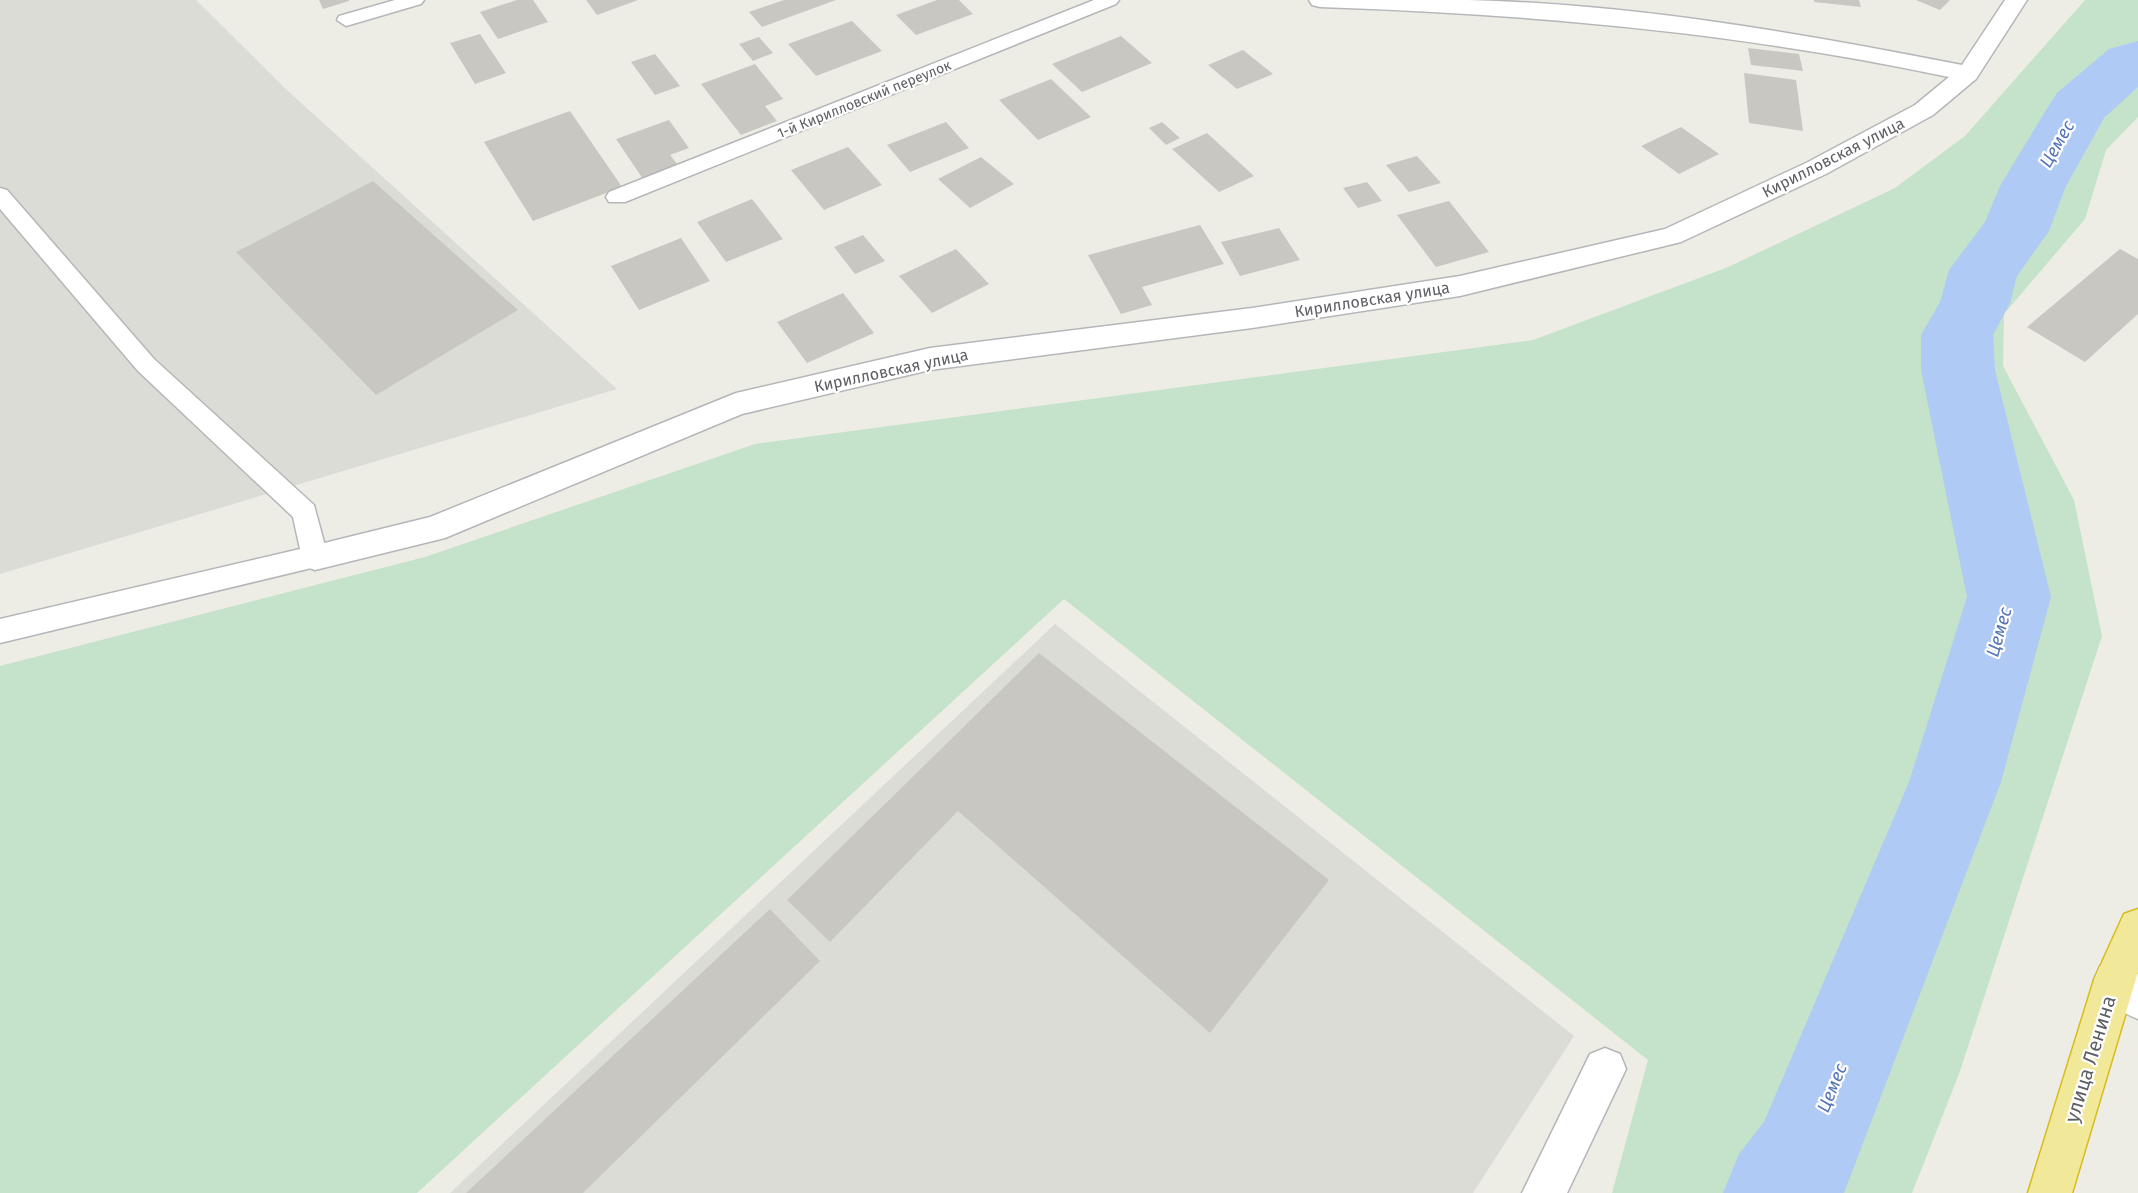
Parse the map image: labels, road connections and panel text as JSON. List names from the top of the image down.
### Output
{
  "streets": {
    "highway": ["улица Ленина"],
    "street": ["Кирилловская улица"],
    "lane": ["1-й Кирилловский переулок"]
  },
  "water": ["Цемес"]
}
